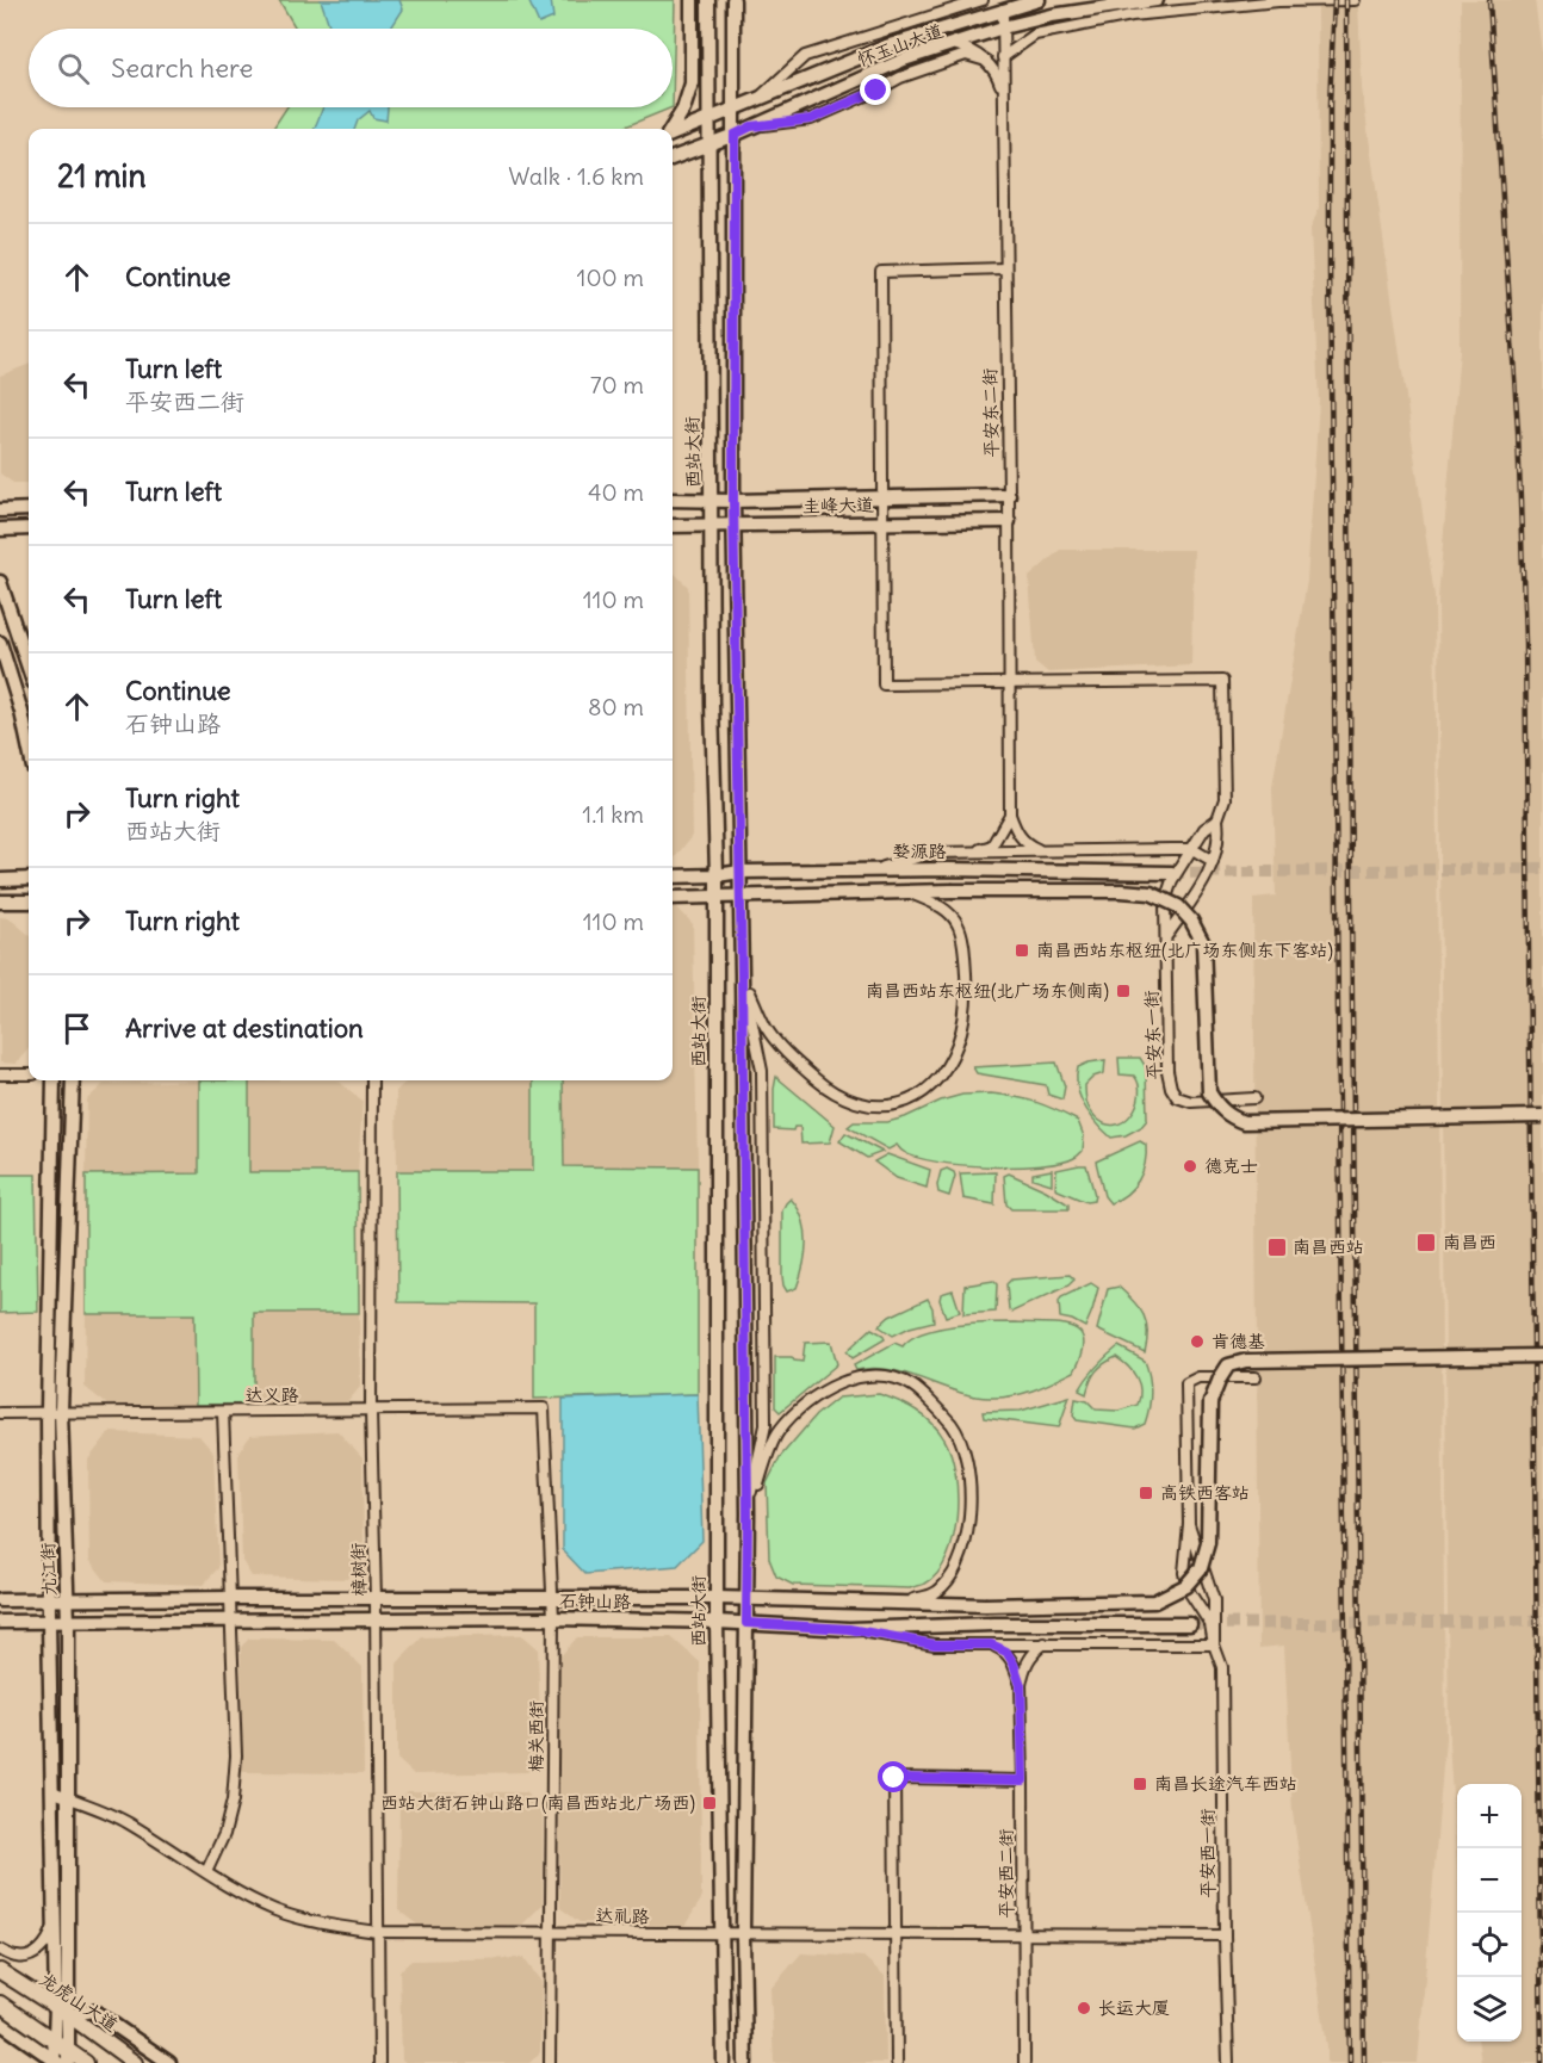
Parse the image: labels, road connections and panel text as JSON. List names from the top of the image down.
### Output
{
  "streets": {
    "main road": ["龙虎山大道"],
    "street": [
      "怀玉山大道",
      "平安东二街",
      "西站大街",
      "圭峰大道",
      "婺源路",
      "平安东一街",
      "达义路",
      "九江街",
      "樟树街",
      "石钟山路",
      "梅关西街",
      "平安西一街",
      "平安西二街",
      "达礼路"
    ]
  },
  "crossings": [
    ["怀玉山大道", "平安东二街"],
    ["怀玉山大道", "西站大街"],
    ["平安东二街", "圭峰大道"],
    ["西站大街", "圭峰大道"],
    ["西站大街", "婺源路"],
    ["西站大街", "石钟山路"],
    ["西站大街", "达礼路"],
    ["达义路", "九江街"],
    ["达义路", "樟树街"],
    ["达义路", "梅关西街"],
    ["九江街", "石钟山路"],
    ["九江街", "达礼路"],
    ["九江街", "龙虎山大道"],
    ["樟树街", "石钟山路"],
    ["樟树街", "达礼路"],
    ["石钟山路", "梅关西街"],
    ["梅关西街", "达礼路"],
    ["平安西一街", "达礼路"],
    ["平安西二街", "达礼路"]
  ],
  "places": {
    "transit": [
      "南昌西站东枢纽(北广场东侧东下客站)",
      "南昌西站东枢纽(北广场东侧南)",
      "南昌西",
      "南昌西站",
      "高铁西客站",
      "南昌长途汽车西站",
      "西站大街石钟山路口(南昌西站北广场西)"
    ],
    "other": ["德克士", "肯德基", "长运大厦"]
  },
  "page": {
    "search": "Search here",
    "heading": ["21 min", "Walk · 1.6 km"],
    "list": [
      ["Continue", "100 m"],
      ["Turn left", "平安西二街", "70 m"],
      ["Turn left", "40 m"],
      ["Turn left", "110 m"],
      ["Continue", "石钟山路", "80 m"],
      ["Turn right", "西站大街", "1.1 km"],
      ["Turn right", "110 m"],
      "Arrive at destination"
    ],
    "map_buttons": ["+", "−"]
  }
}
